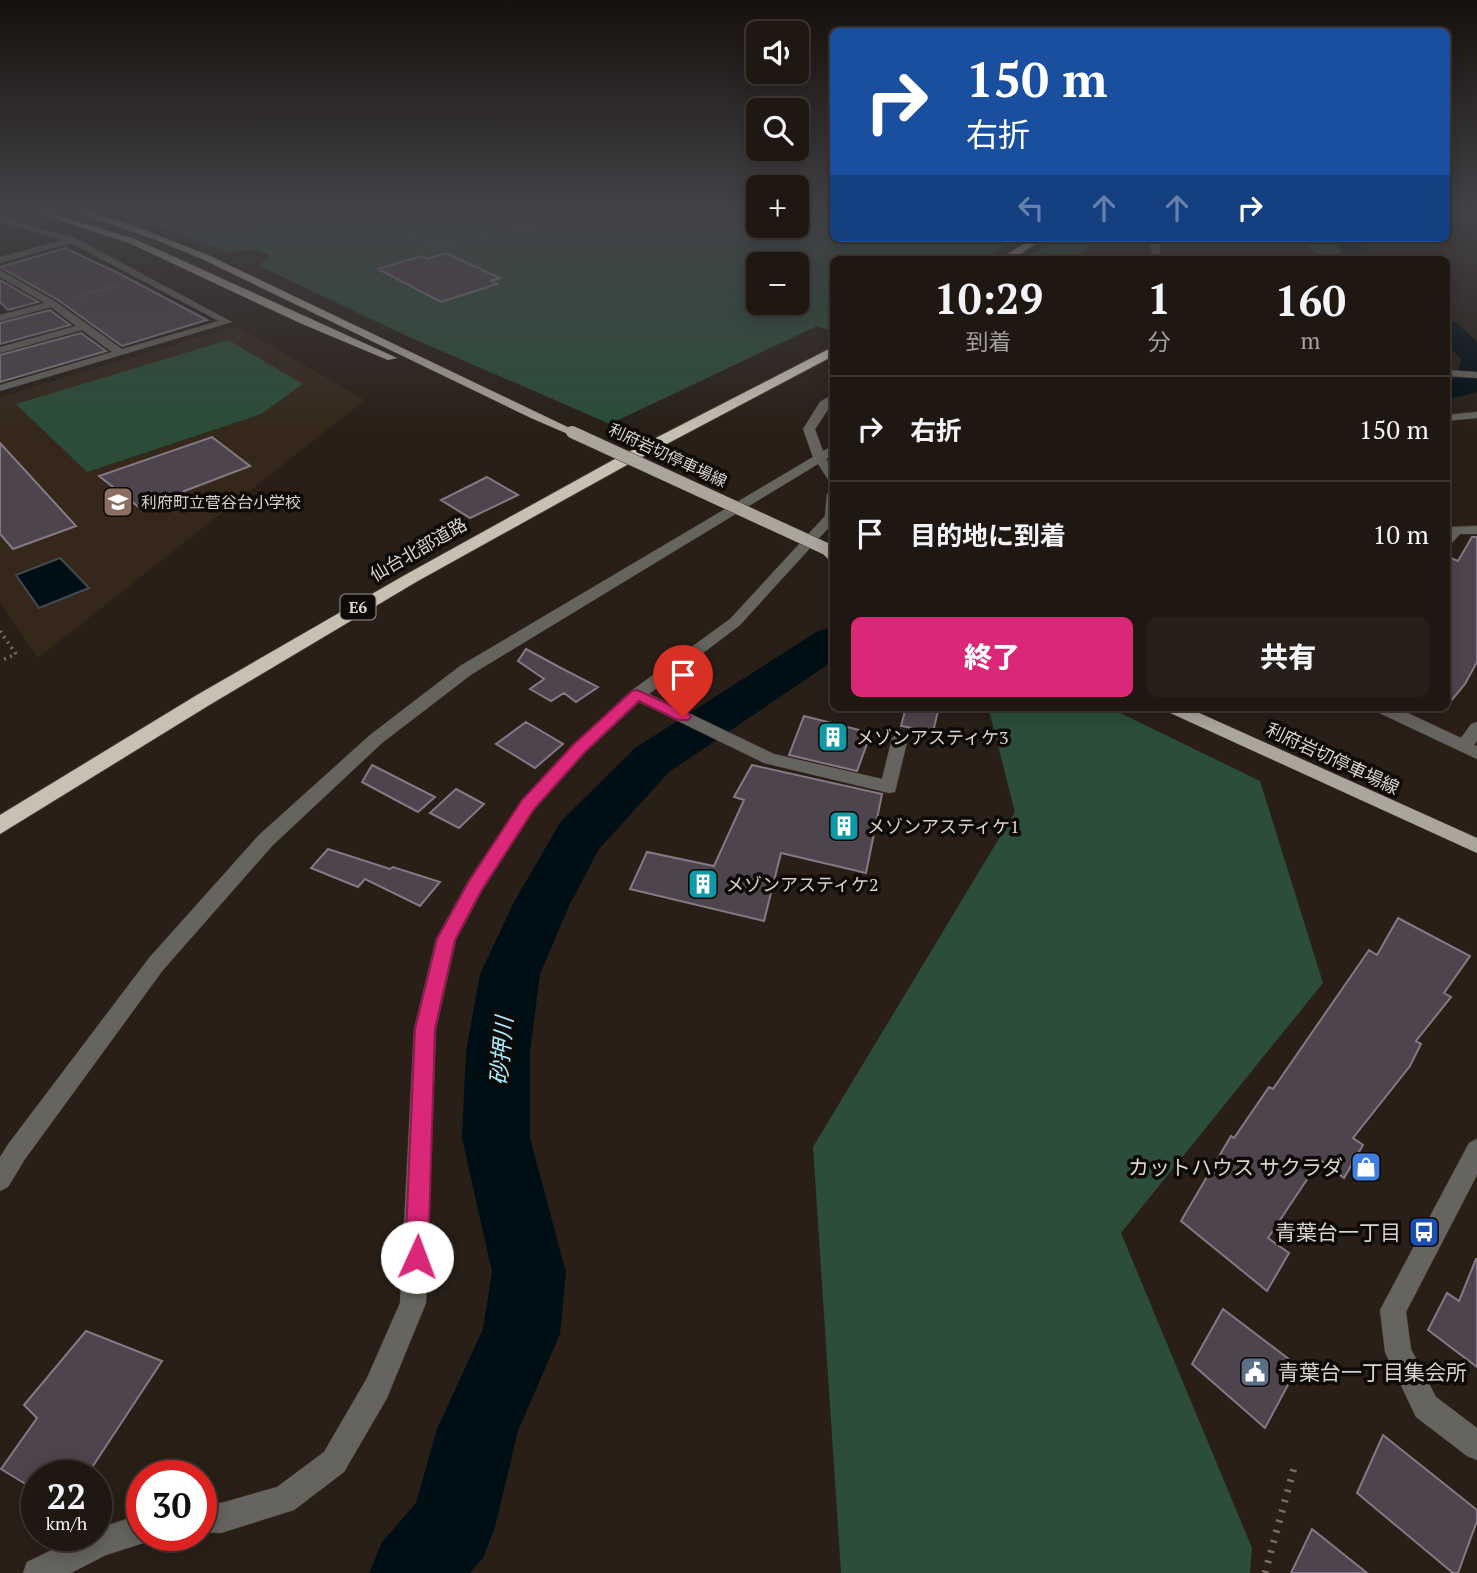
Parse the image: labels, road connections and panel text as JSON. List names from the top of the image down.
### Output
{
  "streets": {
    "highway": ["仙台北部道路", "E6"],
    "main road": ["利府岩切停車場線"]
  },
  "water": ["砂押川"],
  "places": {
    "school or university": ["利府町立菅谷台小学校"],
    "building": ["メゾンアスティケ3", "メゾンアスティケ1", "メゾンアスティケ2"],
    "shop": ["カットハウス サクラダ"],
    "bus stop": ["青葉台一丁目"],
    "public building": ["青葉台一丁目集会所"]
  },
  "page": {
    "map_buttons": ["+", "−"],
    "turn": ["150 m", "右折"],
    "eta": [
      "10:29",
      "到着",
      "1",
      "分",
      "160",
      "m"
    ],
    "list": [
      {
        "name": "右折",
        "value": "150 m"
      },
      {
        "name": "目的地に到着",
        "value": "10 m"
      }
    ],
    "buttons": ["終了", "共有"],
    "speed": "22 km/h",
    "limit": "30"
  }
}
